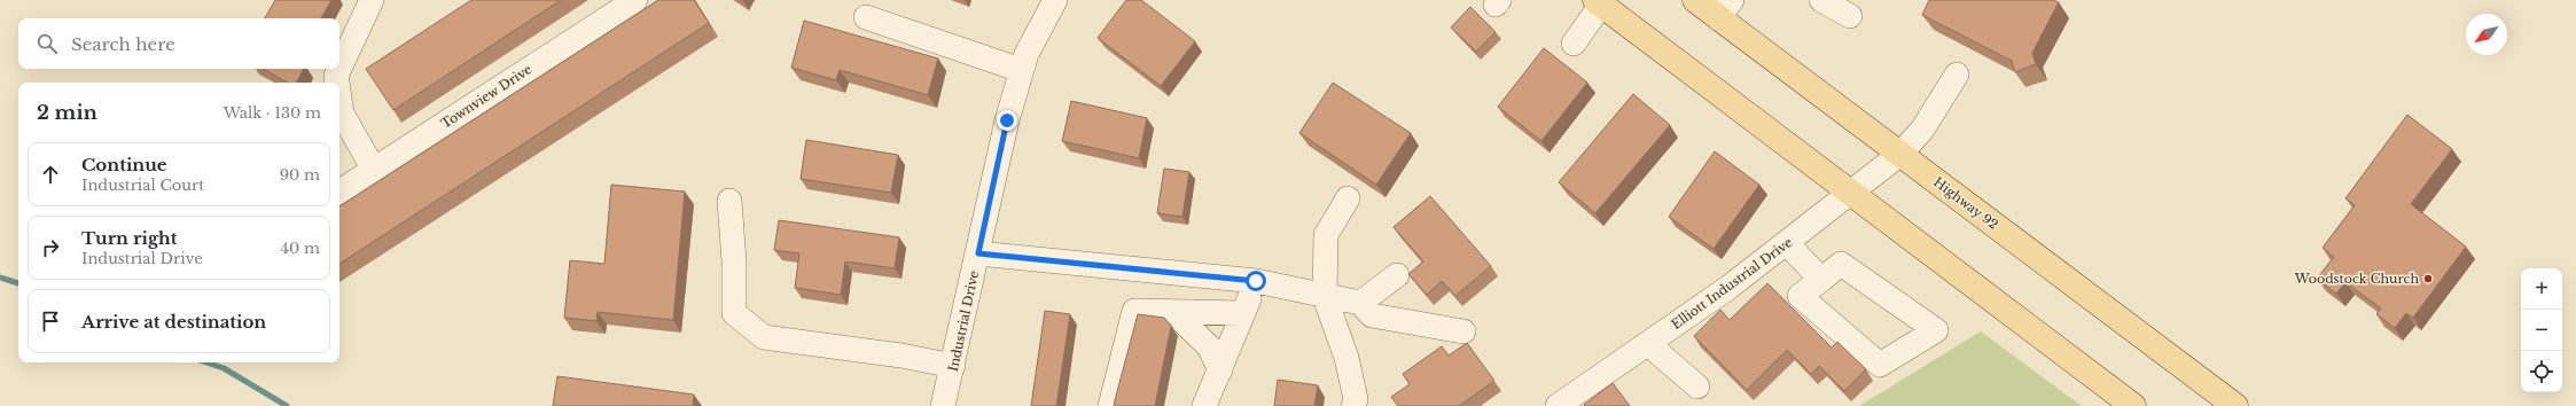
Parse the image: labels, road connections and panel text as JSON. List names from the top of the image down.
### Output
{
  "streets": {
    "main road": ["Highway 92"],
    "street": ["Townview Drive", "Elliott Industrial Drive", "Industrial Drive"]
  },
  "crossings": [
    ["Highway 92", "Elliott Industrial Drive"]
  ],
  "places": ["Woodstock Church"],
  "north": "bottom left",
  "page": {
    "search": "Search here",
    "heading": ["2 min", "Walk · 130 m"],
    "list": [
      ["Continue", "Industrial Court", "90 m"],
      ["Turn right", "Industrial Drive", "40 m"],
      "Arrive at destination"
    ],
    "map_buttons": ["+", "−"]
  }
}
